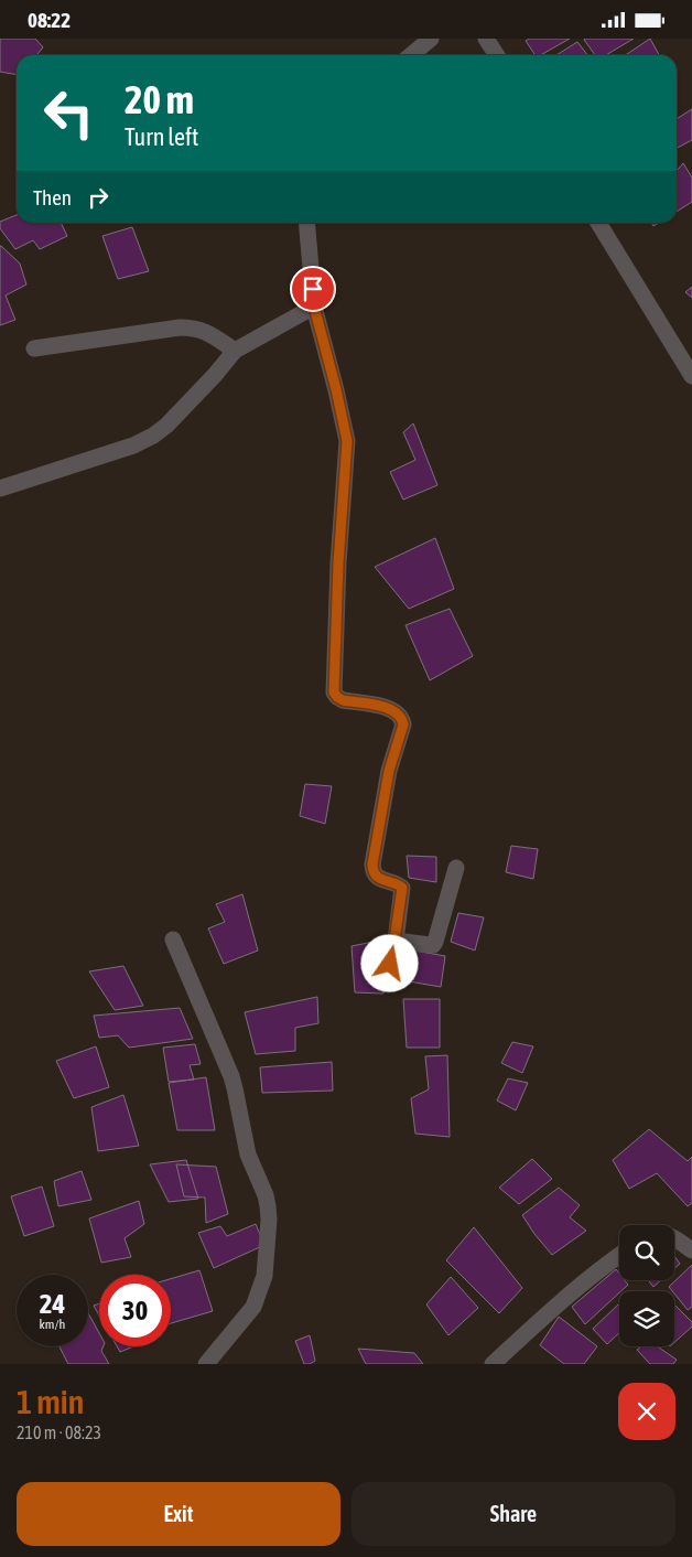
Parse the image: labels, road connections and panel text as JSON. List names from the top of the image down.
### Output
{
  "page": {
    "status": "08:22",
    "turn": ["20 m", "Turn left"],
    "then": "Then",
    "speed": "24 km/h",
    "limit": "30",
    "heading": ["1 min", "210 m · 08:23"],
    "buttons": ["Exit", "Share"]
  }
}
